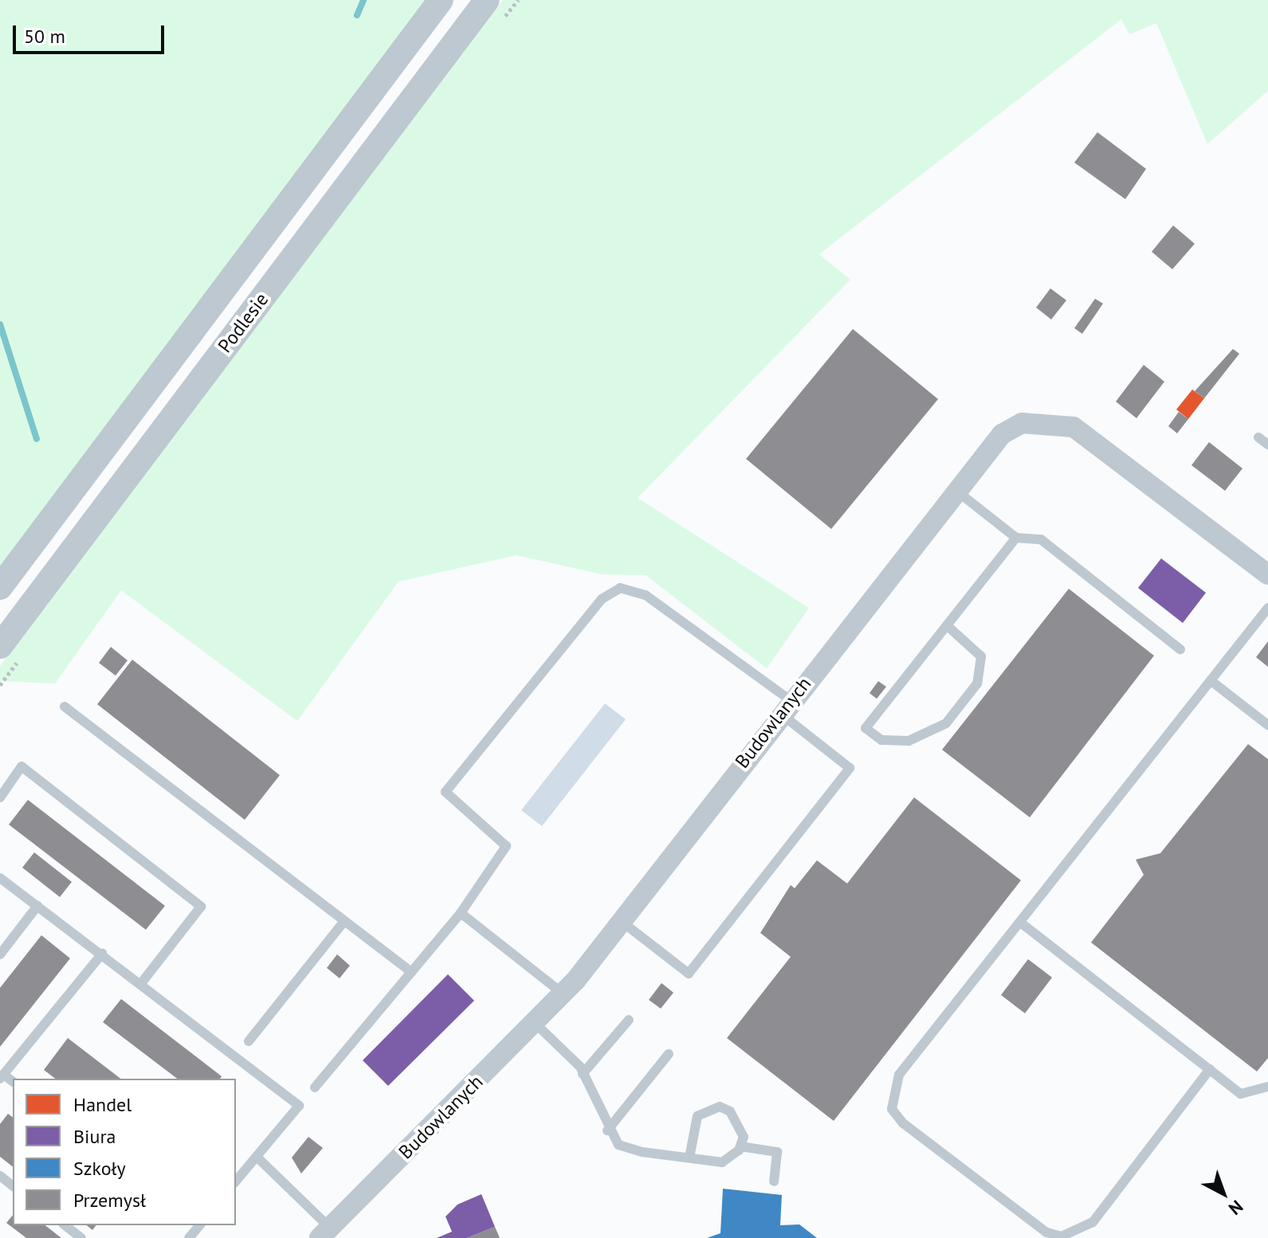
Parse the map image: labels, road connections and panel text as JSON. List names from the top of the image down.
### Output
{
  "streets": {
    "street": ["Podlesie", "Budowlanych"]
  },
  "legend": [
    "Handel",
    "Biura",
    "Szkoły",
    "Przemysł"
  ],
  "scale_bar": "50 m",
  "north": "bottom right"
}
